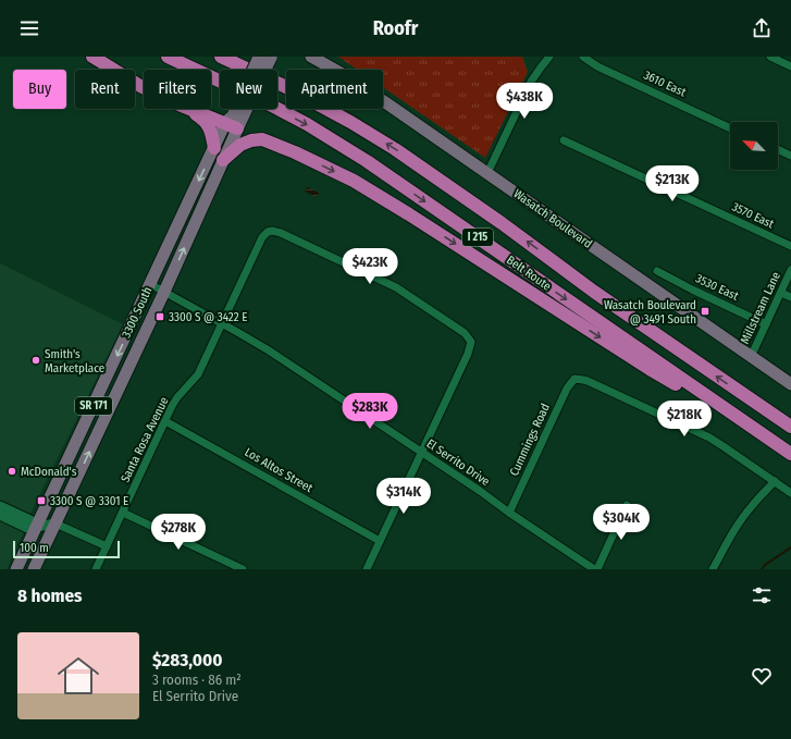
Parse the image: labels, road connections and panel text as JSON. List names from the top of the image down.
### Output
{
  "streets": {
    "highway": ["I 215", "Belt Route"],
    "main road": ["Wasatch Boulevard", "3300 South", "SR 171"],
    "street": [
      "3610 East",
      "3570 East",
      "3530 East",
      "Millstream Lane",
      "Santa Rosa Avenue",
      "Cummings Road",
      "El Serrito Drive",
      "Los Altos Street"
    ]
  },
  "crossings": [
    ["Wasatch Boulevard", "Millstream Lane"],
    ["3530 East", "Millstream Lane"],
    ["3300 South", "El Serrito Drive"],
    ["Santa Rosa Avenue", "El Serrito Drive"],
    ["Santa Rosa Avenue", "Los Altos Street"],
    ["Cummings Road", "El Serrito Drive"]
  ],
  "places": {
    "transit": ["Wasatch Boulevard @ 3491 South", "3300 S @ 3422 E", "3300 S @ 3301 E"],
    "other": ["Smith's Marketplace", "McDonald's"]
  },
  "scale_bar": "100 m",
  "north": "top left",
  "page": {
    "header": "Roofr",
    "chip": [
      "Buy",
      "Rent",
      "Filters",
      "New",
      "Apartment"
    ],
    "price": [
      "$438K",
      "$213K",
      "$423K",
      "$283K",
      "$218K",
      "$314K",
      "$304K",
      "$278K"
    ],
    "scale": "100 m",
    "heading": "8 homes",
    "list": [
      {
        "name": "$283,000",
        "note": "3 rooms · 86 m² · El Serrito Drive"
      }
    ]
  }
}
